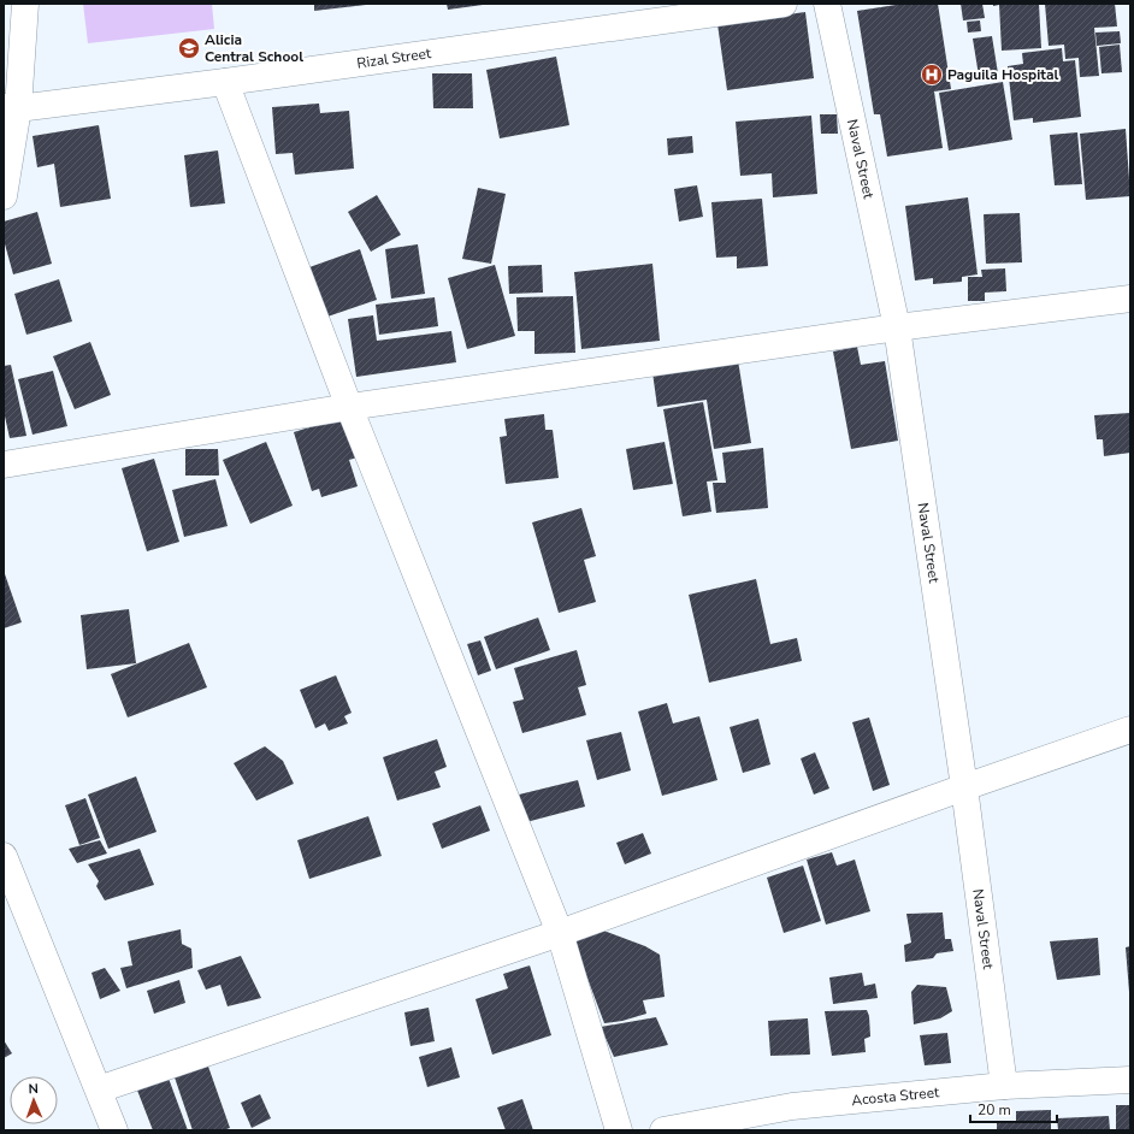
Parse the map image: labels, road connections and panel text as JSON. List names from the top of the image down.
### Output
{
  "streets": {
    "street": ["Rizal Street", "Naval Street", "Acosta Street"]
  },
  "crossings": [
    ["Naval Street", "Acosta Street"]
  ],
  "places": {
    "school or university": ["Alicia Central School"],
    "hospital": ["Paguila Hospital"]
  },
  "scale_bar": "20 m",
  "north": "top"
}
